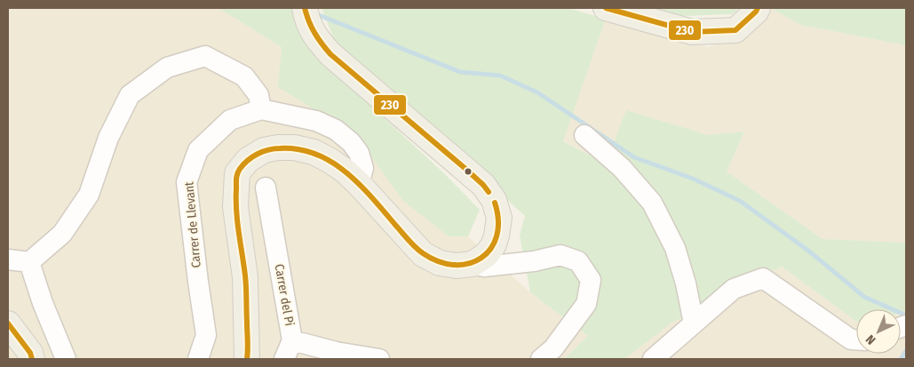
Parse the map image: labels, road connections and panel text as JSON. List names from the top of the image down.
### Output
{
  "streets": {
    "street": ["Carrer de Llevant", "Carrer del Pi"]
  },
  "lines": ["transit line 230"],
  "north": "bottom left"
}
